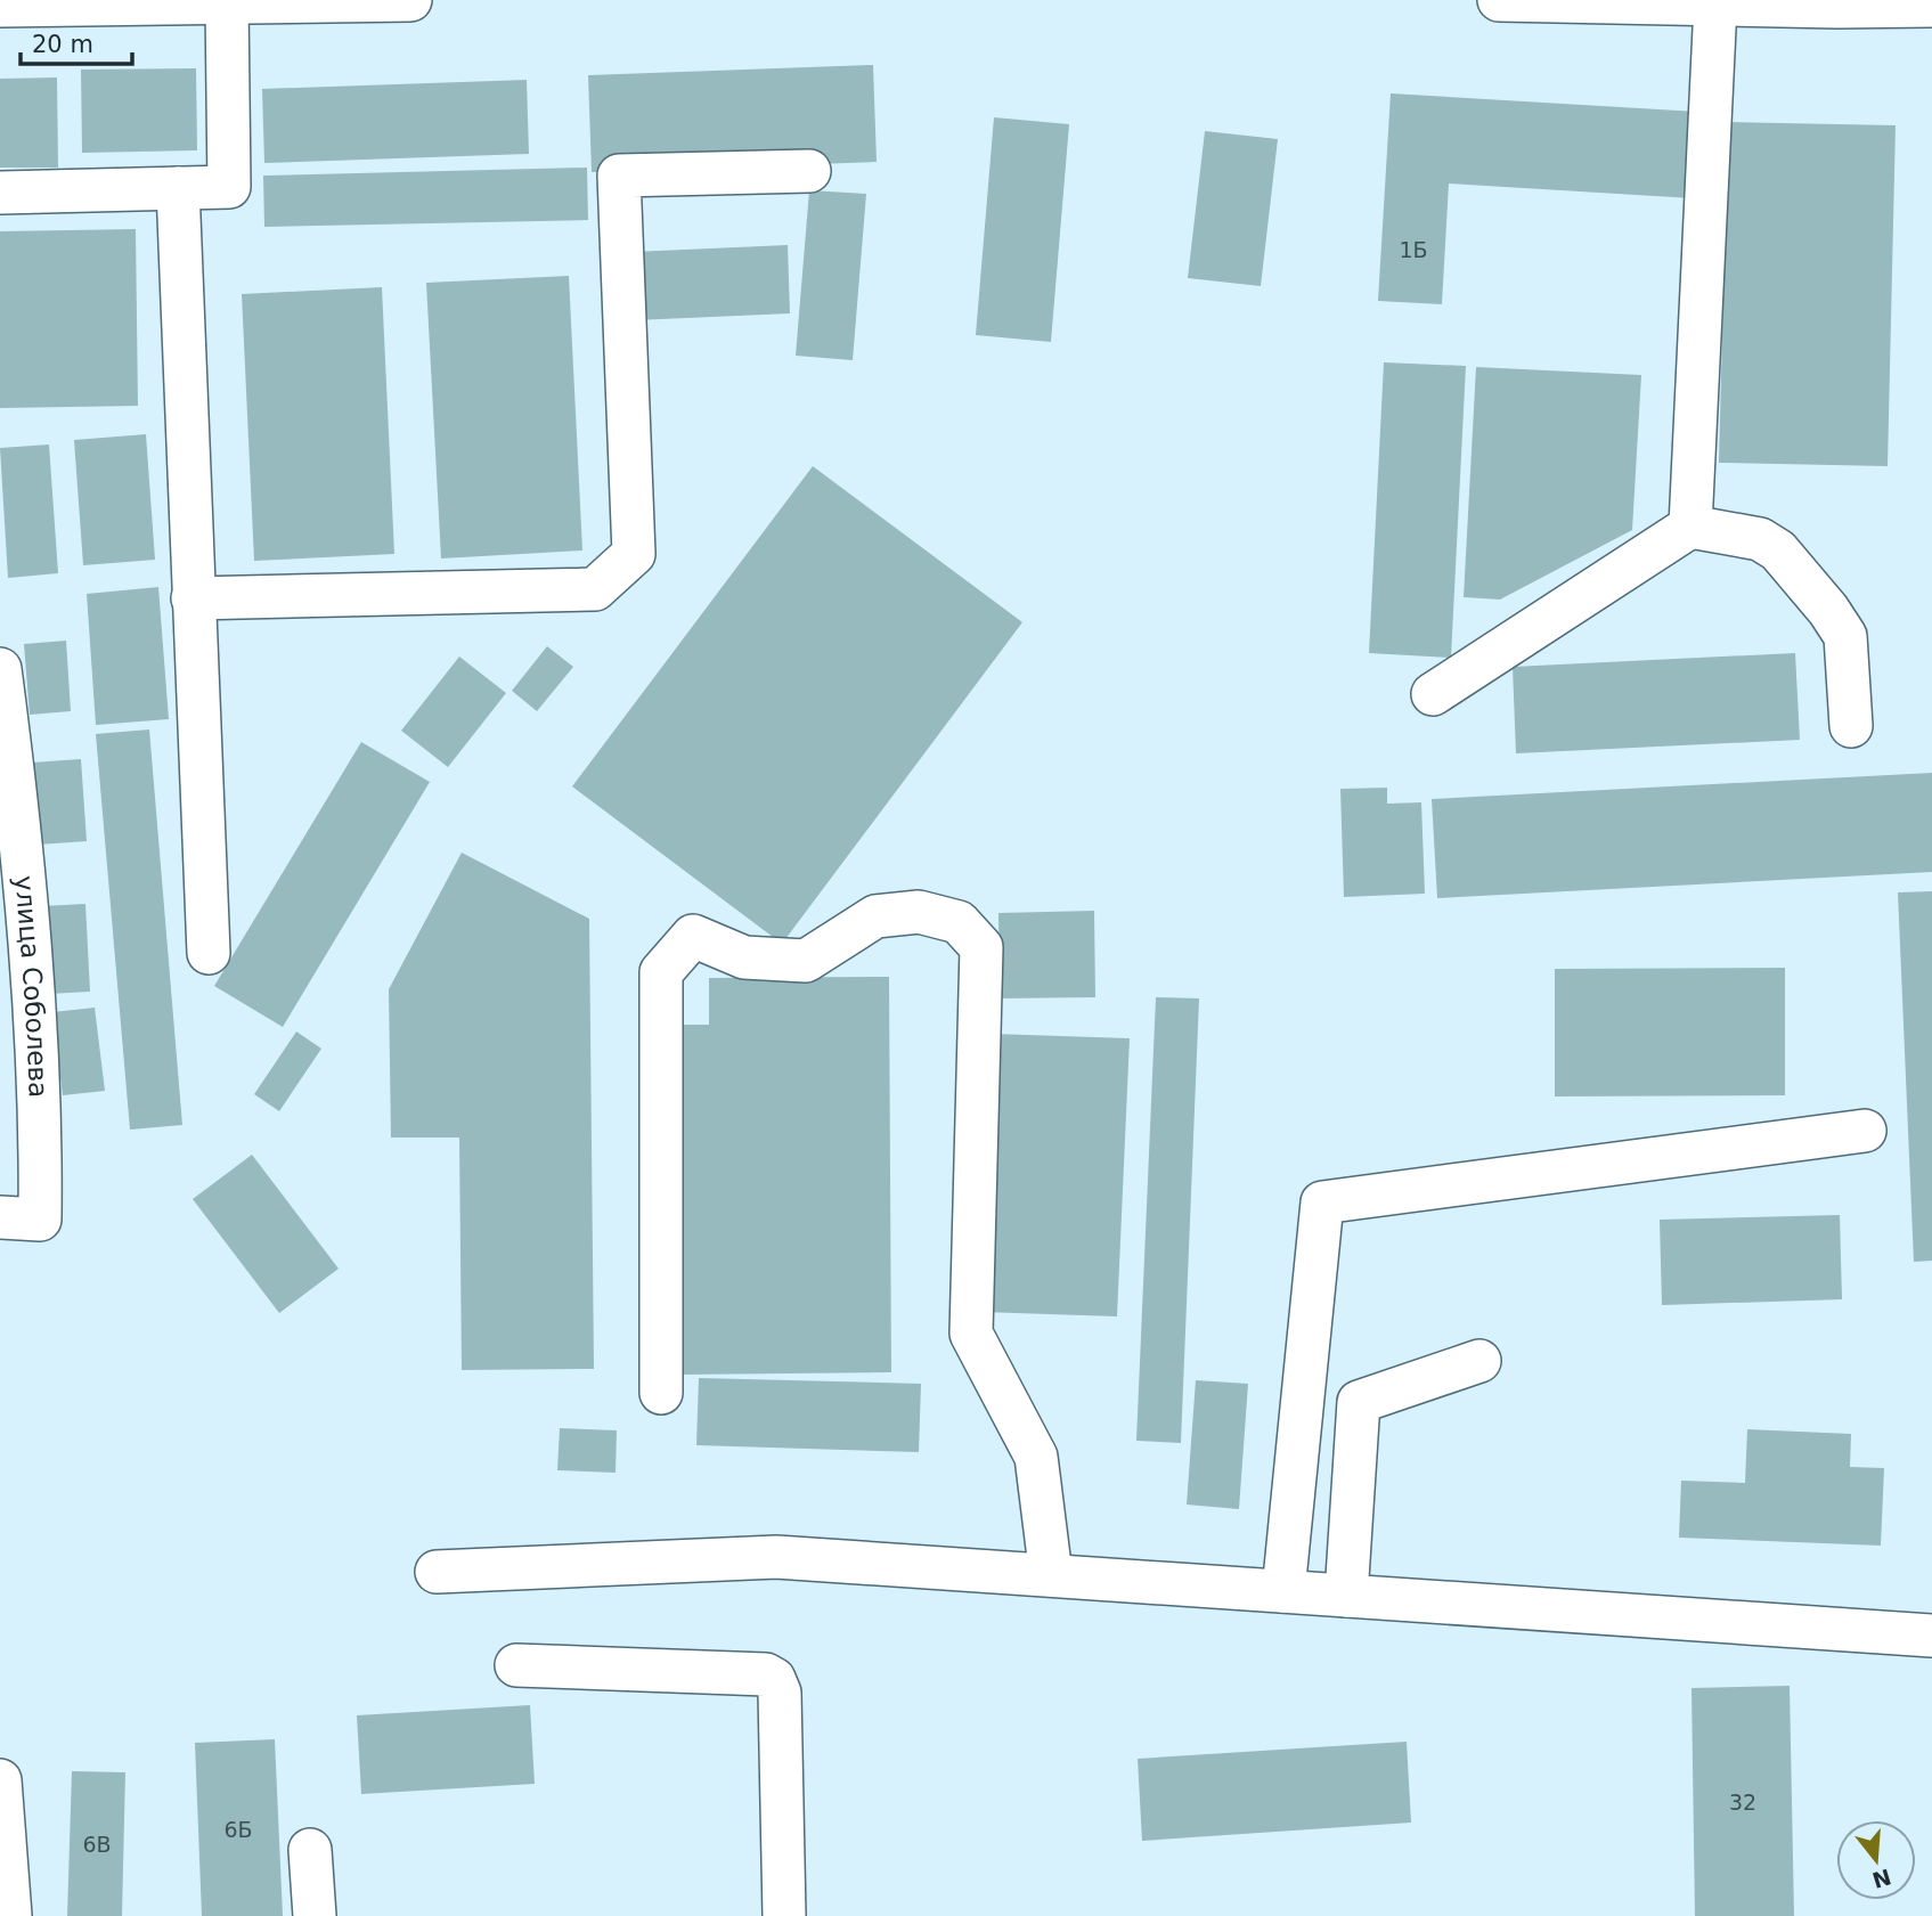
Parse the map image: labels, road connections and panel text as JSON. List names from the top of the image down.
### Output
{
  "streets": {
    "street": ["улица Соболева"]
  },
  "house_numbers": [
    "1Б",
    "32",
    "6Б",
    "6В"
  ],
  "scale_bar": "20 m",
  "north": "bottom"
}
